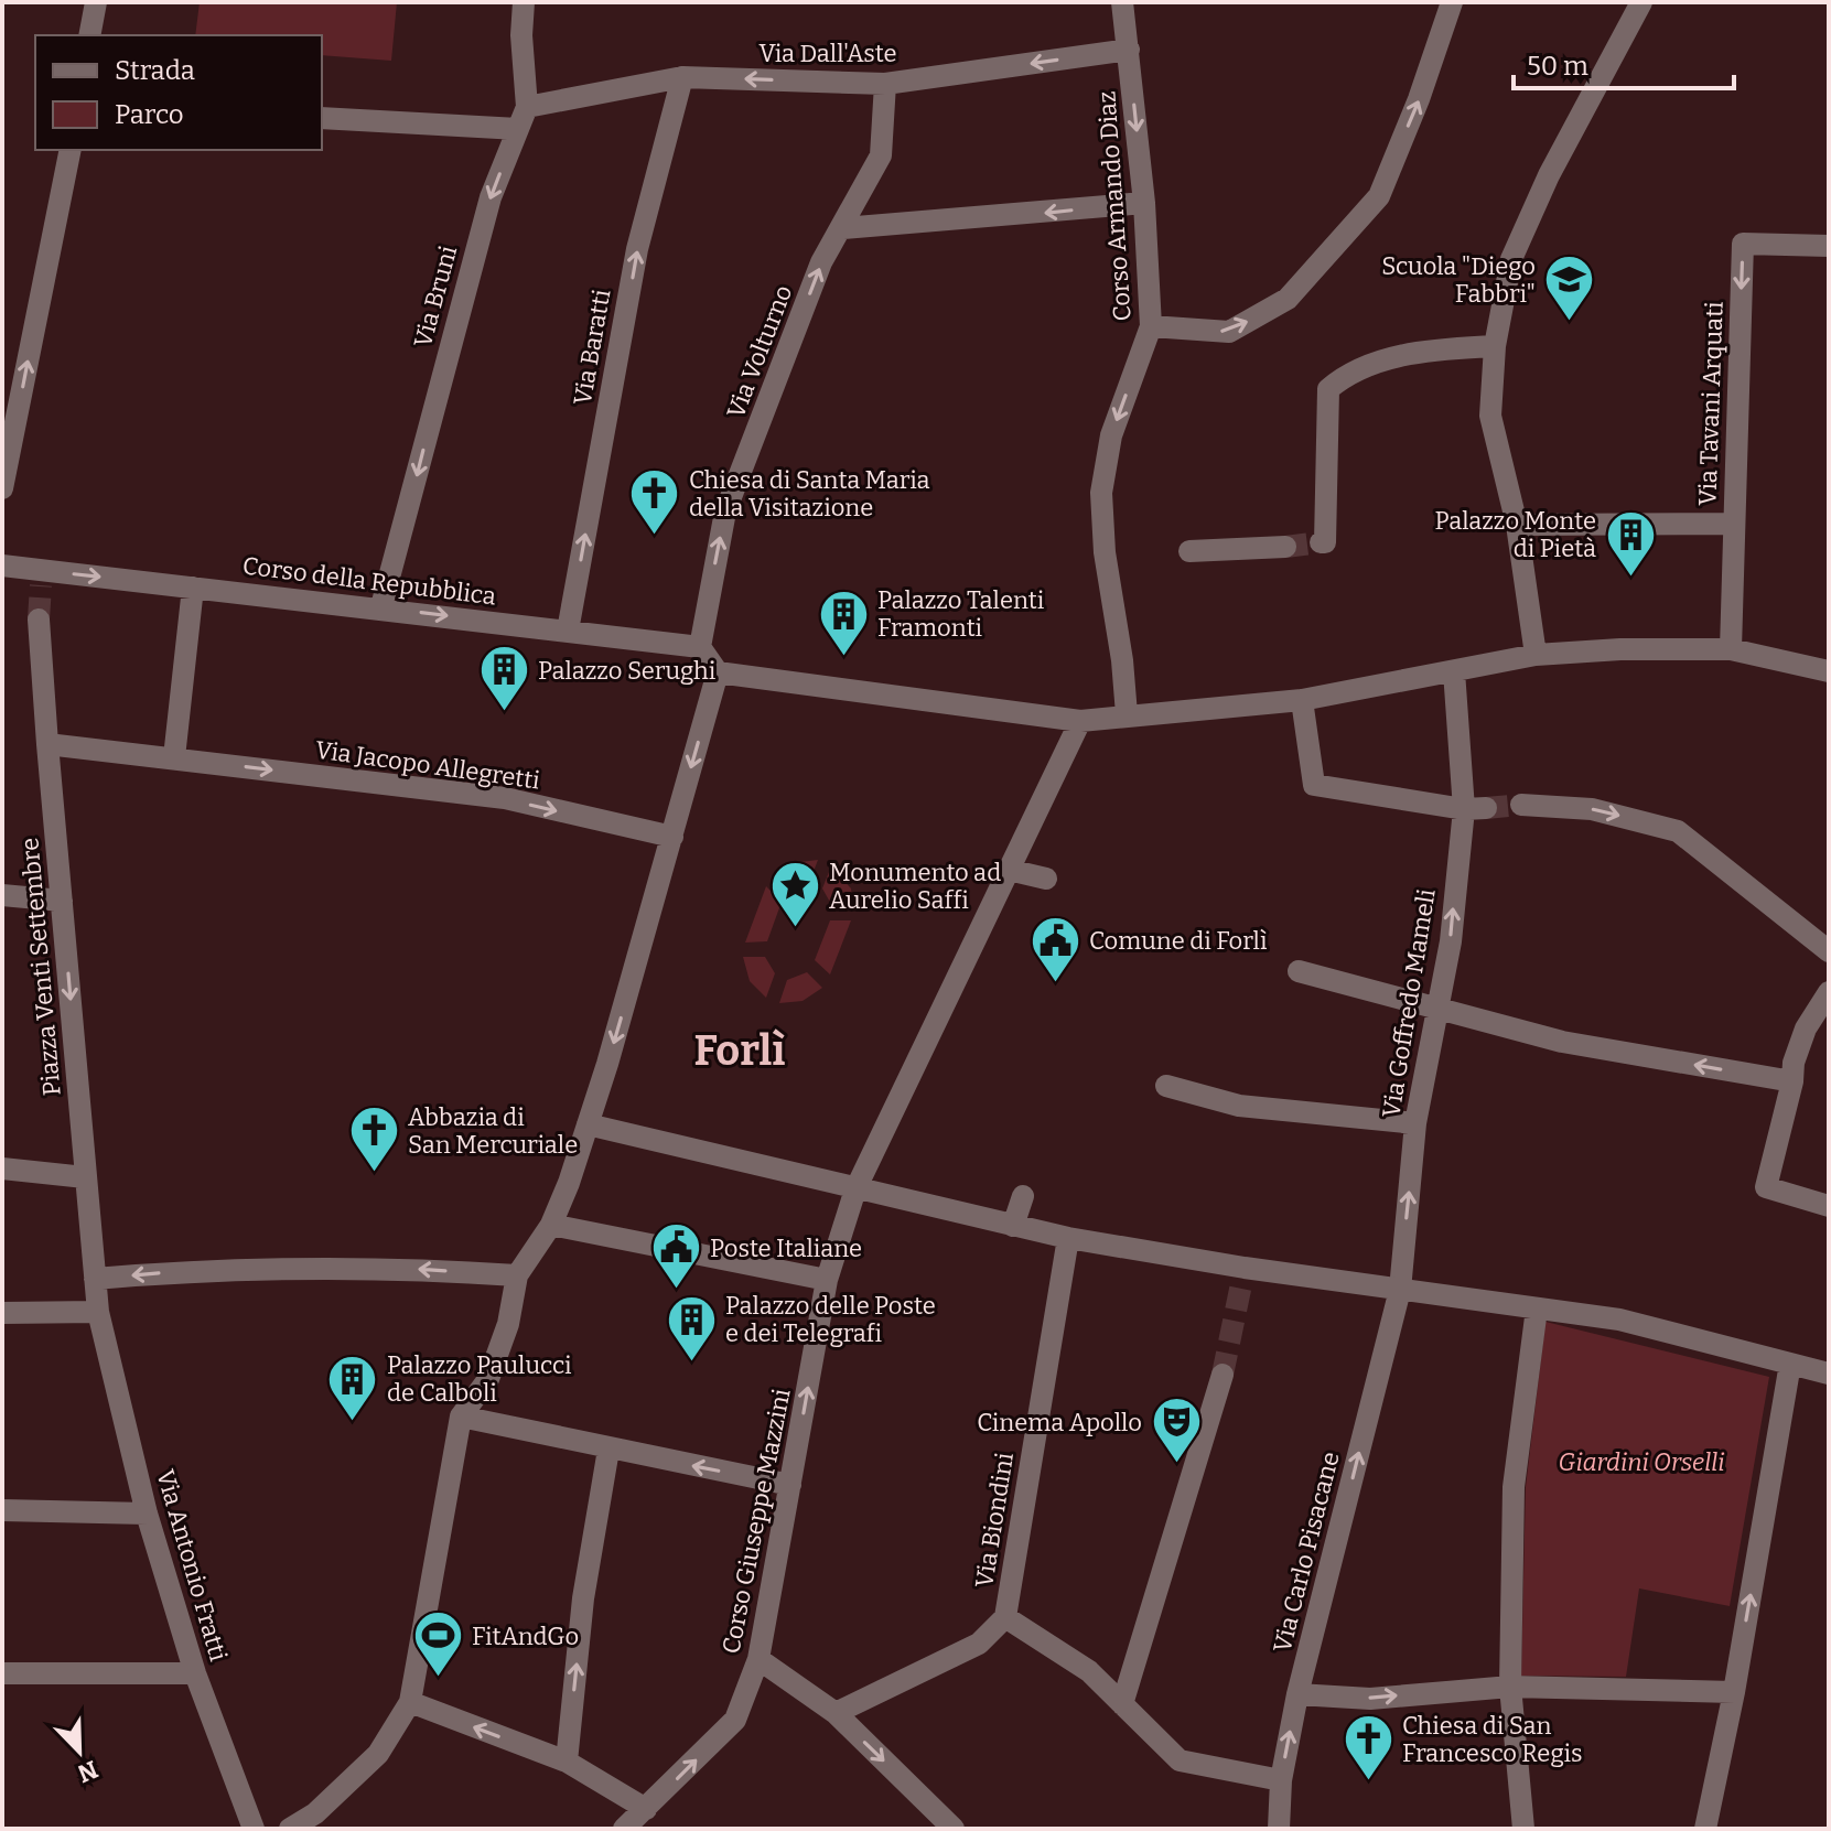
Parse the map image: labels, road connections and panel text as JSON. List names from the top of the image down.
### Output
{
  "streets": {
    "street": [
      "Via Dall'Aste",
      "Corso Armando Diaz",
      "Via Bruni",
      "Via Baratti",
      "Via Volturno",
      "Via Tavani Arquati",
      "Corso della Repubblica",
      "Via Jacopo Allegretti",
      "Piazza Venti Settembre",
      "Via Goffredo Mameli",
      "Via Biondini",
      "Corso Giuseppe Mazzini",
      "Via Carlo Pisacane",
      "Via Antonio Fratti"
    ]
  },
  "crossings": [
    ["Via Dall'Aste", "Corso Armando Diaz"],
    ["Via Dall'Aste", "Via Bruni"],
    ["Via Dall'Aste", "Via Baratti"],
    ["Via Dall'Aste", "Via Volturno"],
    ["Via Bruni", "Corso della Repubblica"],
    ["Via Baratti", "Corso della Repubblica"],
    ["Via Volturno", "Corso della Repubblica"],
    ["Piazza Venti Settembre", "Via Antonio Fratti"],
    ["Via Goffredo Mameli", "Via Carlo Pisacane"]
  ],
  "one_way": [
    "Corso Armando Diaz",
    "Via Bruni",
    "Via Baratti",
    "Via Volturno",
    "Via Tavani Arquati",
    "Via Jacopo Allegretti",
    "Piazza Venti Settembre",
    "Via Goffredo Mameli"
  ],
  "districts": ["Forlì"],
  "parks": ["Giardini Orselli"],
  "places": {
    "school or university": ["Scuola \"Diego Fabbri\""],
    "church": ["Chiesa di Santa Maria della Visitazione", "Abbazia di San Mercuriale", "Chiesa di San Francesco Regis"],
    "building": [
      "Palazzo Monte di Pietà",
      "Palazzo Talenti Framonti",
      "Palazzo Serughi",
      "Palazzo delle Poste e dei Telegrafi",
      "Palazzo Paulucci de Calboli"
    ],
    "place": ["Monumento ad Aurelio Saffi"],
    "public building": ["Comune di Forlì", "Poste Italiane"],
    "theatre": ["Cinema Apollo"],
    "sports": ["FitAndGo"]
  },
  "legend": ["Strada", "Parco"],
  "scale_bar": "50 m",
  "north": "bottom right"
}
